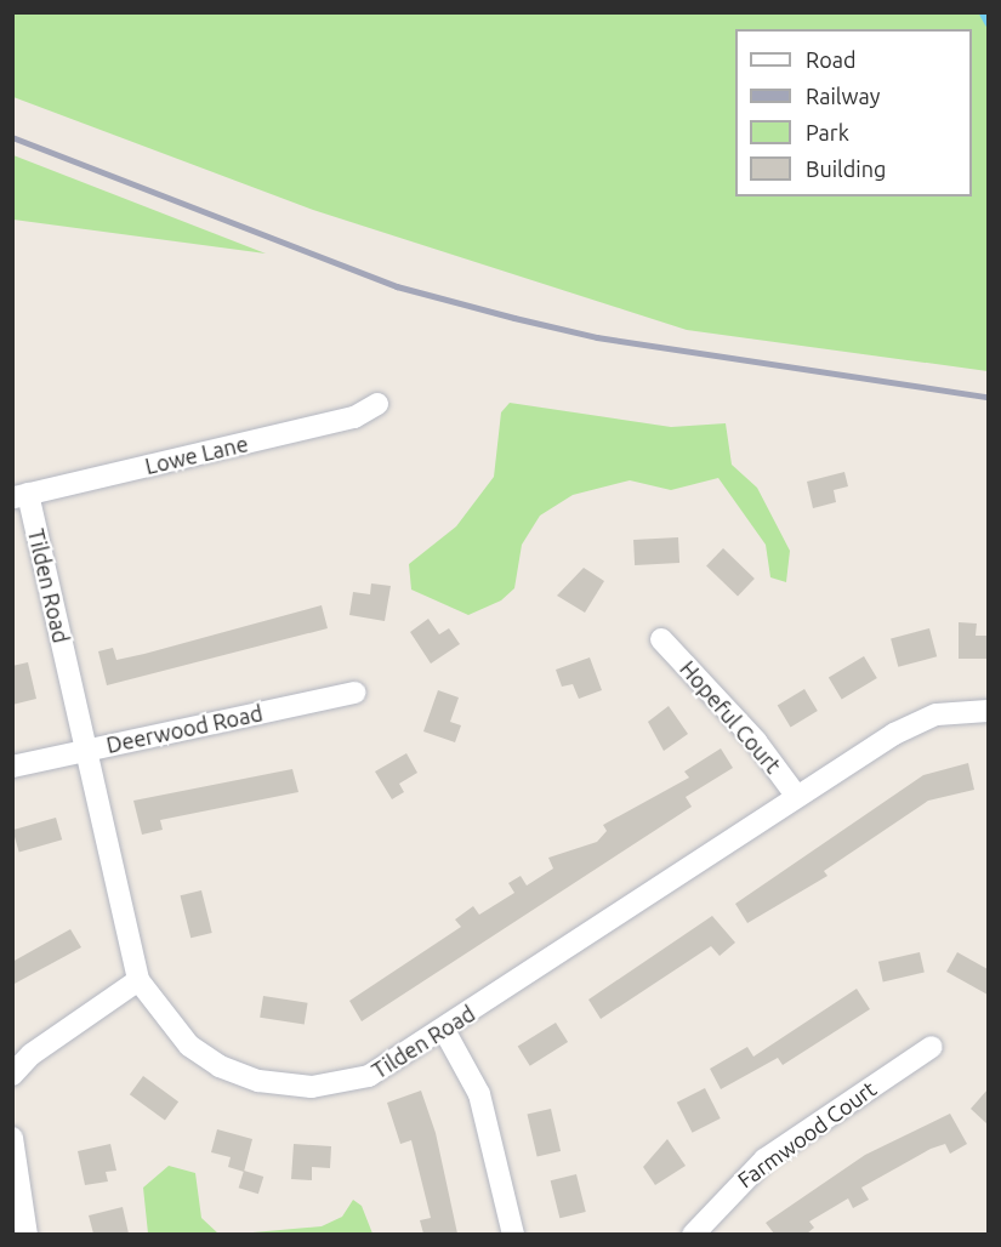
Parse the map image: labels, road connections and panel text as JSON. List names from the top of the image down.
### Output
{
  "streets": {
    "street": [
      "Lowe Lane",
      "Tilden Road",
      "Hopeful Court",
      "Deerwood Road",
      "Farmwood Court"
    ]
  },
  "crossings": [
    ["Lowe Lane", "Tilden Road"],
    ["Tilden Road", "Hopeful Court"],
    ["Tilden Road", "Deerwood Road"]
  ],
  "legend": [
    "Road",
    "Railway",
    "Park",
    "Building"
  ]
}
